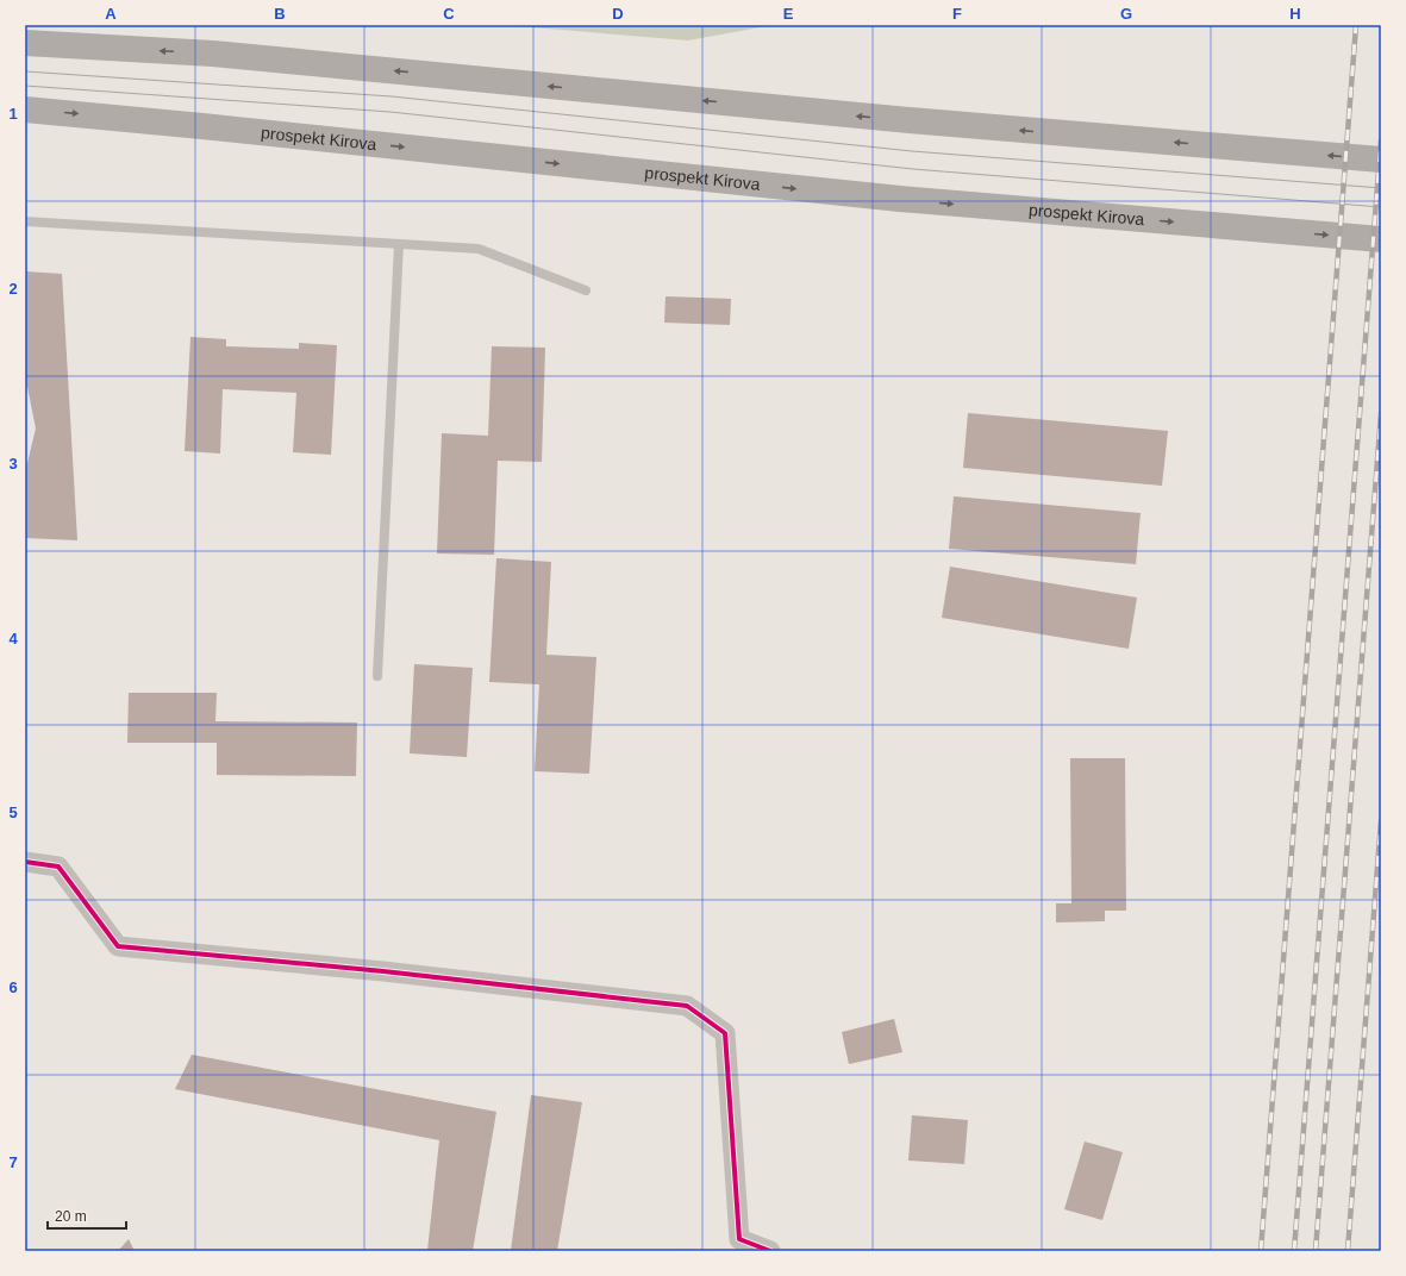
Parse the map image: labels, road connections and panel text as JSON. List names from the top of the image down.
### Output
{
  "streets": {
    "main road": ["prospekt Kirova"]
  },
  "scale_bar": "20 m",
  "grid": {
    "columns": [
      "A",
      "B",
      "C",
      "D",
      "E",
      "F",
      "G",
      "H"
    ],
    "rows": [
      "1",
      "2",
      "3",
      "4",
      "5",
      "6",
      "7"
    ]
  }
}
